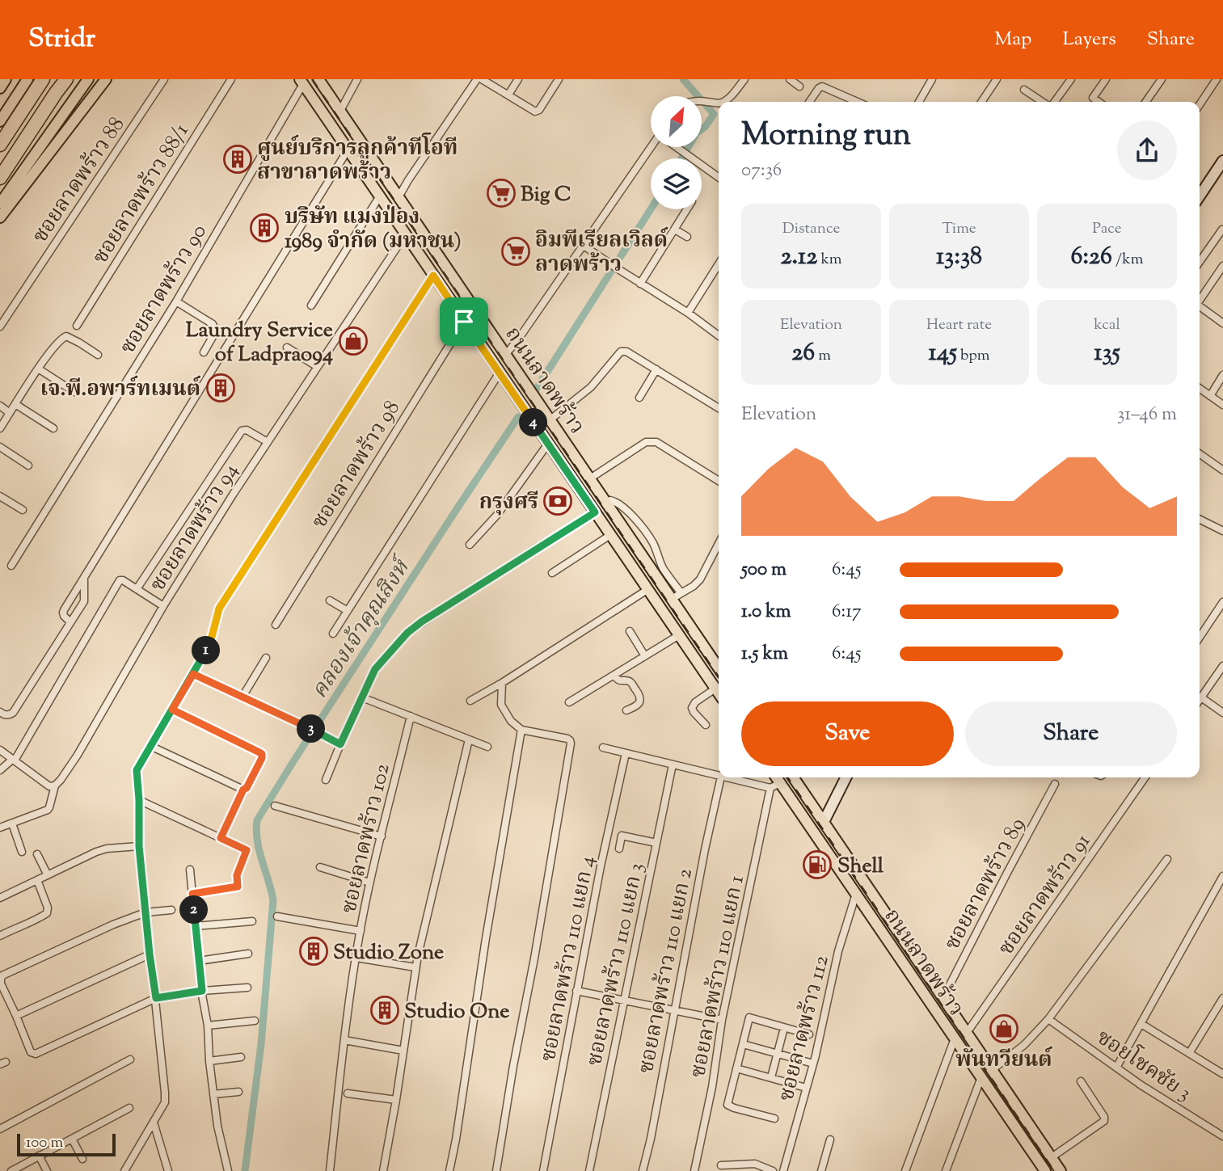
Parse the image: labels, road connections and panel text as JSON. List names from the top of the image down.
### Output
{
  "streets": {
    "main road": ["ถนนลาดพร้าว"],
    "street": [
      "ซอยลาดพร้าว 88",
      "ซอยลาดพร้าว 88/1",
      "ซอยลาดพร้าว 90",
      "ซอยลาดพร้าว 98",
      "ซอยลาดพร้าว 94",
      "ซอยลาดพร้าว 102",
      "ซอยลาดพร้าว 89",
      "ซอยลาดพร้าว 91",
      "ซอยลาดพร้าว 110 แยก 4",
      "ซอยลาดพร้าว 110 แยก 3",
      "ซอยลาดพร้าว 110 แยก 2",
      "ซอยลาดพร้าว 110 แยก 1",
      "ซอยลาดพร้าว 112",
      "ซอยโชคชัย 3"
    ]
  },
  "crossings": [
    ["ซอยลาดพร้าว 90", "ถนนลาดพร้าว"],
    ["ถนนลาดพร้าว", "ซอยลาดพร้าว 98"],
    ["ถนนลาดพร้าว", "ซอยลาดพร้าว 94"],
    ["ถนนลาดพร้าว", "ซอยลาดพร้าว 89"],
    ["ถนนลาดพร้าว", "ซอยลาดพร้าว 91"],
    ["ถนนลาดพร้าว", "ซอยลาดพร้าว 110 แยก 1"],
    ["ถนนลาดพร้าว", "ซอยลาดพร้าว 112"]
  ],
  "water": ["คลองเจ้าคุณสิงห์"],
  "places": {
    "building": [
      "ศูนย์บริการลูกค้าทีโอที สาขาลาดพร้าว",
      "บริษัท แมงป่อง 1989 จำกัด (มหาชน)",
      "เจ.พี.อพาร์ทเมนต์",
      "Studio Zone",
      "Studio One"
    ],
    "supermarket": ["Big C", "อิมพีเรียลเวิลด์ ลาดพร้าว"],
    "shop": ["Laundry Service of Ladprao94", "พันทวียนต์"],
    "bank": ["กรุงศรี"],
    "fuel station": ["Shell"]
  },
  "scale_bar": "100 m",
  "north": "top right",
  "page": {
    "header": "Stridr",
    "nav": ["Map", "Layers", "Share"],
    "heading": ["Morning run", "07:36"],
    "stats": [
      ["Distance", "2.12 km"],
      ["Time", "13:38"],
      ["Pace", "6:26 /km"],
      ["Elevation", "26 m"],
      ["Heart rate", "145 bpm"],
      ["kcal", "135"]
    ],
    "chart": ["Elevation", "31–46 m"],
    "pins": [
      "4",
      "1",
      "3",
      "2"
    ],
    "list": [
      {
        "name": "500 m",
        "note": "6:45"
      },
      {
        "name": "1.0 km",
        "note": "6:17"
      },
      {
        "name": "1.5 km",
        "note": "6:45"
      }
    ],
    "buttons": ["Save", "Share"],
    "scale": "100 m"
  }
}
